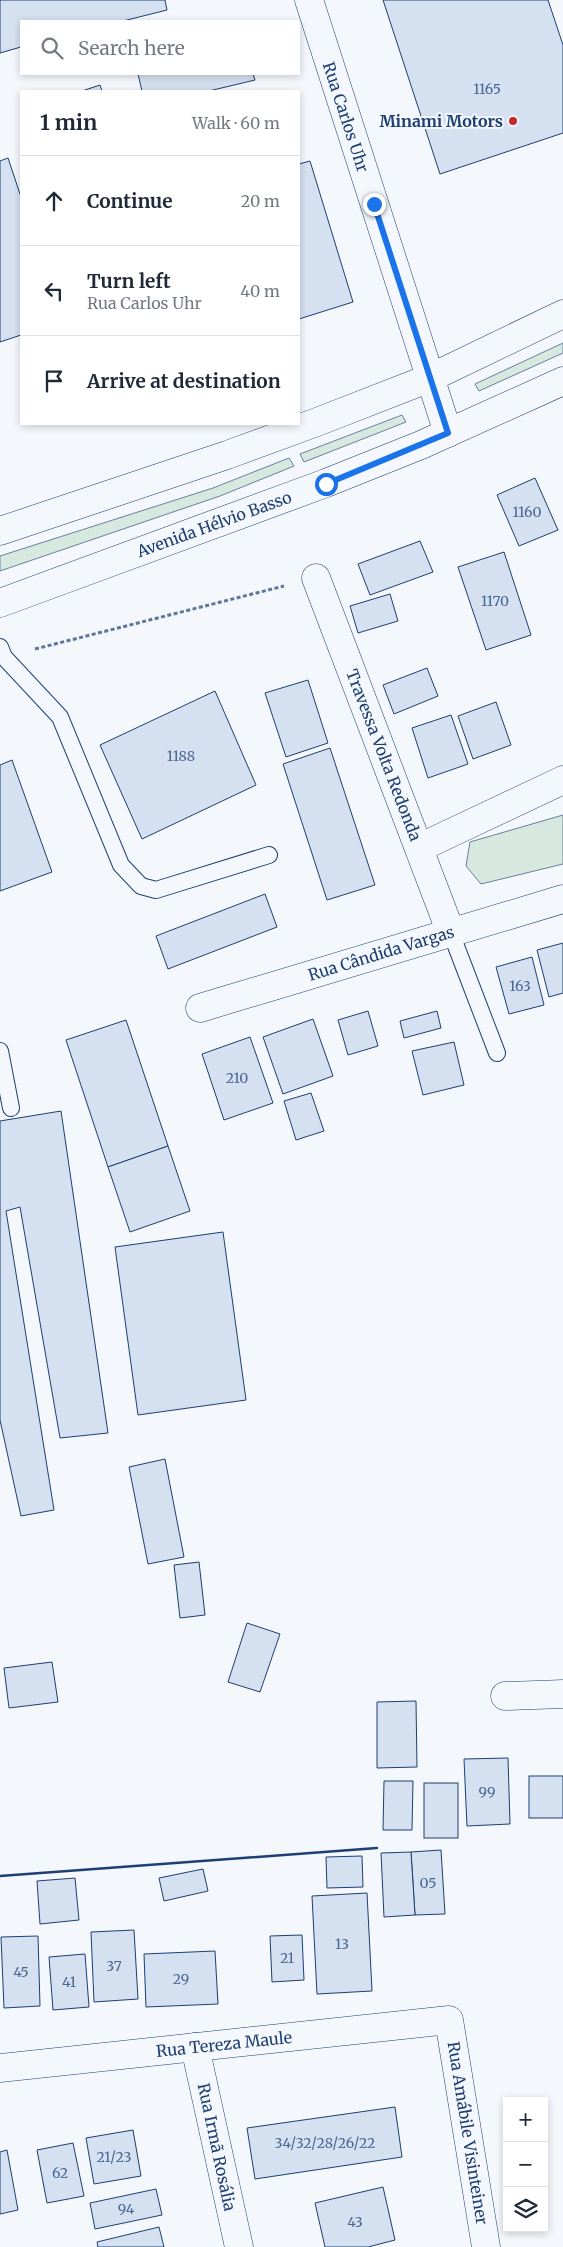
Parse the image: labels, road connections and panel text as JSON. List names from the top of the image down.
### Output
{
  "streets": {
    "street": [
      "Rua Carlos Uhr",
      "Avenida Hélvio Basso",
      "Travessa Volta Redonda",
      "Rua Cândida Vargas",
      "Rua Tereza Maule",
      "Rua Amábile Visinteiner",
      "Rua Irmã Rosália"
    ]
  },
  "crossings": [
    ["Rua Carlos Uhr", "Avenida Hélvio Basso"],
    ["Travessa Volta Redonda", "Rua Cândida Vargas"],
    ["Rua Tereza Maule", "Rua Amábile Visinteiner"],
    ["Rua Tereza Maule", "Rua Irmã Rosália"]
  ],
  "places": ["Minami Motors"],
  "house_numbers": [
    "1165",
    "1160",
    "1170",
    "1188",
    "163",
    "210",
    "99",
    "05",
    "13",
    "21",
    "37",
    "45",
    "29",
    "41",
    "34/32/28/26/22",
    "21/23",
    "62",
    "94",
    "43"
  ],
  "page": {
    "search": "Search here",
    "heading": ["1 min", "Walk · 60 m"],
    "list": [
      ["Continue", "20 m"],
      ["Turn left", "Rua Carlos Uhr", "40 m"],
      "Arrive at destination"
    ],
    "map_buttons": ["+", "−"]
  }
}
